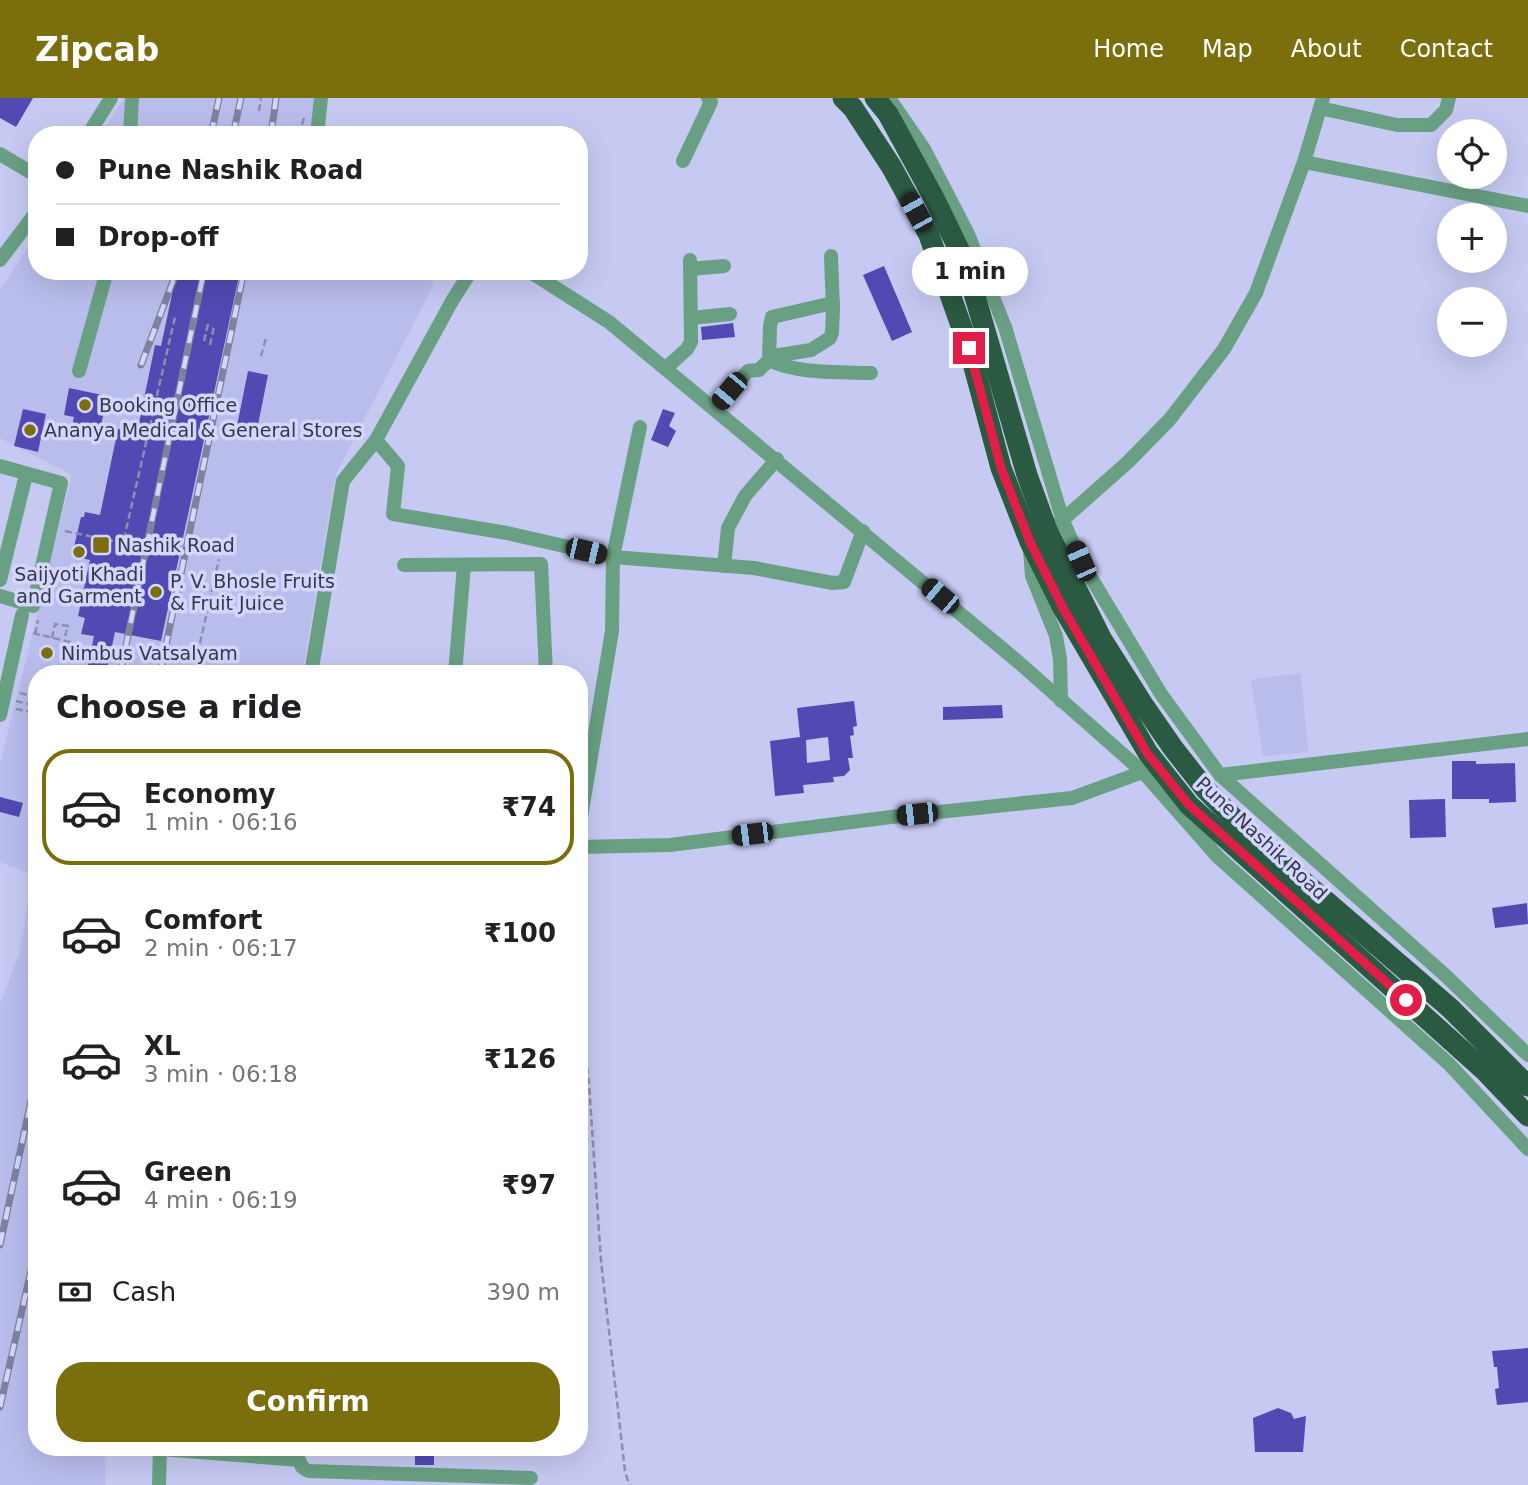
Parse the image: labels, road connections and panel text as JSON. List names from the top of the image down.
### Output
{
  "streets": {
    "highway": ["Pune Nashik Road"]
  },
  "places": {
    "other": [
      "Booking Office",
      "Ananya Medical & General Stores",
      "Saijyoti Khadi and Garment",
      "P. V. Bhosle Fruits & Fruit Juice",
      "Nimbus Vatsalyam"
    ],
    "transit": ["Nashik Road"]
  },
  "page": {
    "header": "Zipcab",
    "nav": [
      "Home",
      "Map",
      "About",
      "Contact"
    ],
    "map_buttons": ["+", "−"],
    "banner": ["Pune Nashik Road", "Drop-off"],
    "bubble": "1 min",
    "heading": "Choose a ride",
    "list": [
      {
        "name": "Economy",
        "note": "1 min · 06:16",
        "value": "₹74"
      },
      {
        "name": "Comfort",
        "note": "2 min · 06:17",
        "value": "₹100"
      },
      {
        "name": "XL",
        "note": "3 min · 06:18",
        "value": "₹126"
      },
      {
        "name": "Green",
        "note": "4 min · 06:19",
        "value": "₹97"
      }
    ],
    "pay": ["Cash", "390 m"],
    "buttons": "Confirm"
  }
}
